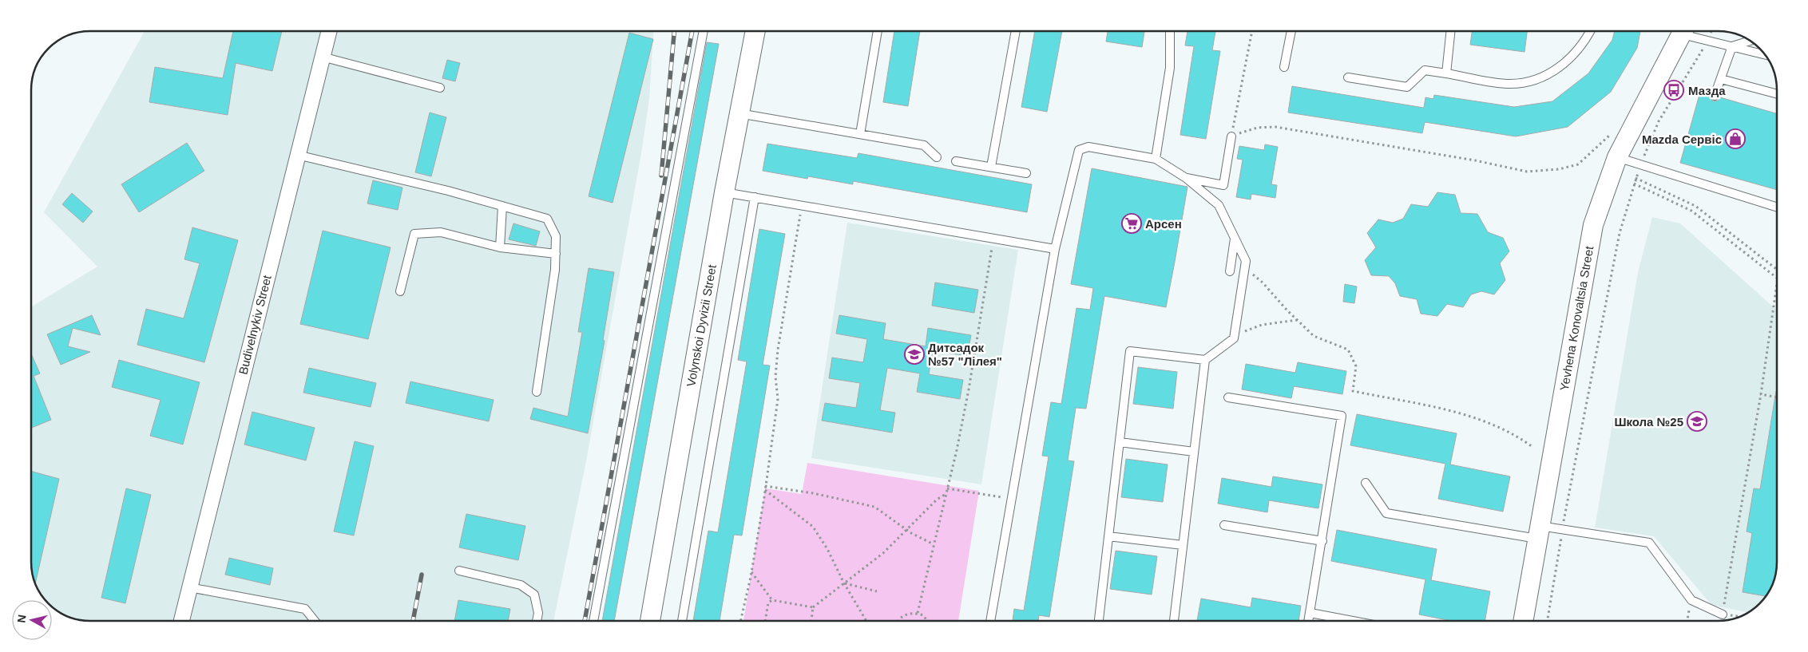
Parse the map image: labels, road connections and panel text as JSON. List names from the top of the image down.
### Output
{
  "streets": {
    "street": ["Yevhena Konovaltsia Street", "Budivelnykiv Street", "Volynskoi Dyvizii Street"]
  },
  "places": {
    "bus stop": ["Мазда"],
    "shop": ["Mazda Сервіс"],
    "supermarket": ["Арсен"],
    "school or university": ["Дитсадок №57 \"Лілея\"", "Школа №25"]
  },
  "north": "left"
}
